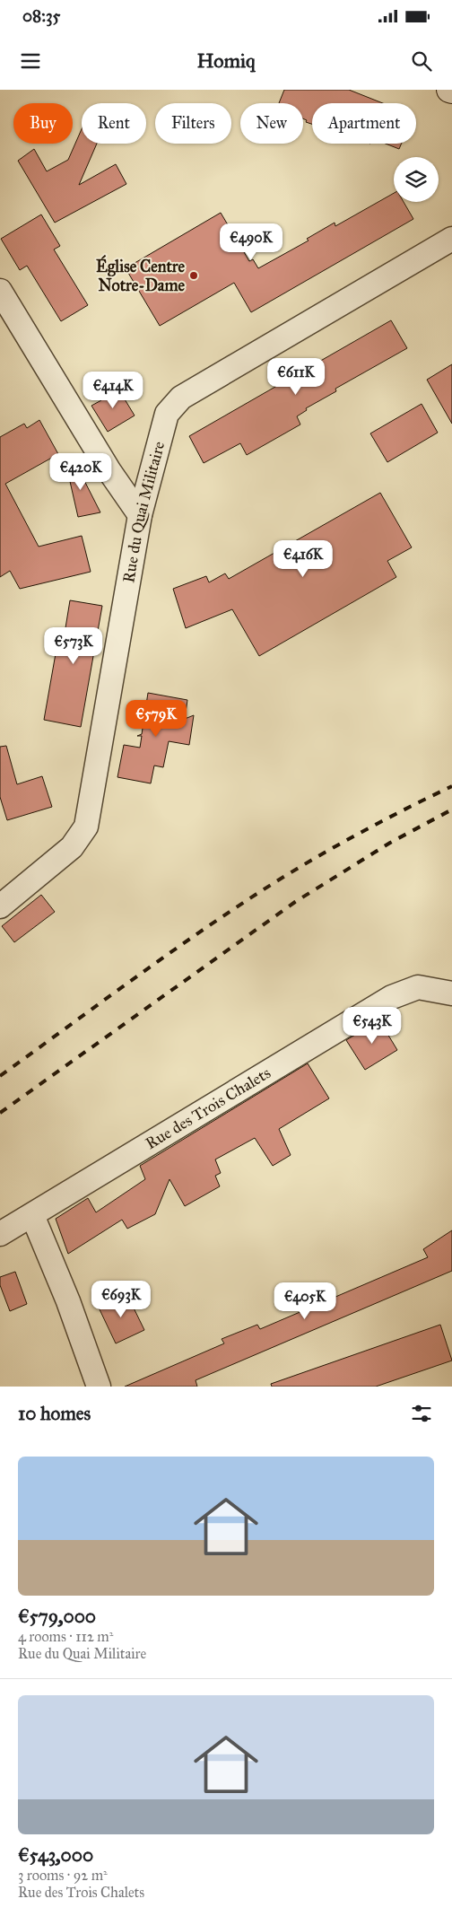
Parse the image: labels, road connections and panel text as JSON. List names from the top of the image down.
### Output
{
  "streets": {
    "street": ["Rue du Quai Militaire", "Rue des Trois Chalets"]
  },
  "places": ["Église Centre Notre-Dame"],
  "page": {
    "status": "08:35",
    "header": "Homiq",
    "chip": [
      "Buy",
      "Rent",
      "Filters",
      "New",
      "Apartment"
    ],
    "price": [
      "€490K",
      "€611K",
      "€414K",
      "€420K",
      "€416K",
      "€573K",
      "€579K",
      "€543K",
      "€693K",
      "€405K"
    ],
    "heading": "10 homes",
    "list": [
      {
        "name": "€579,000",
        "note": "4 rooms · 112 m² · Rue du Quai Militaire"
      },
      {
        "name": "€543,000",
        "note": "3 rooms · 92 m² · Rue des Trois Chalets"
      }
    ]
  }
}
